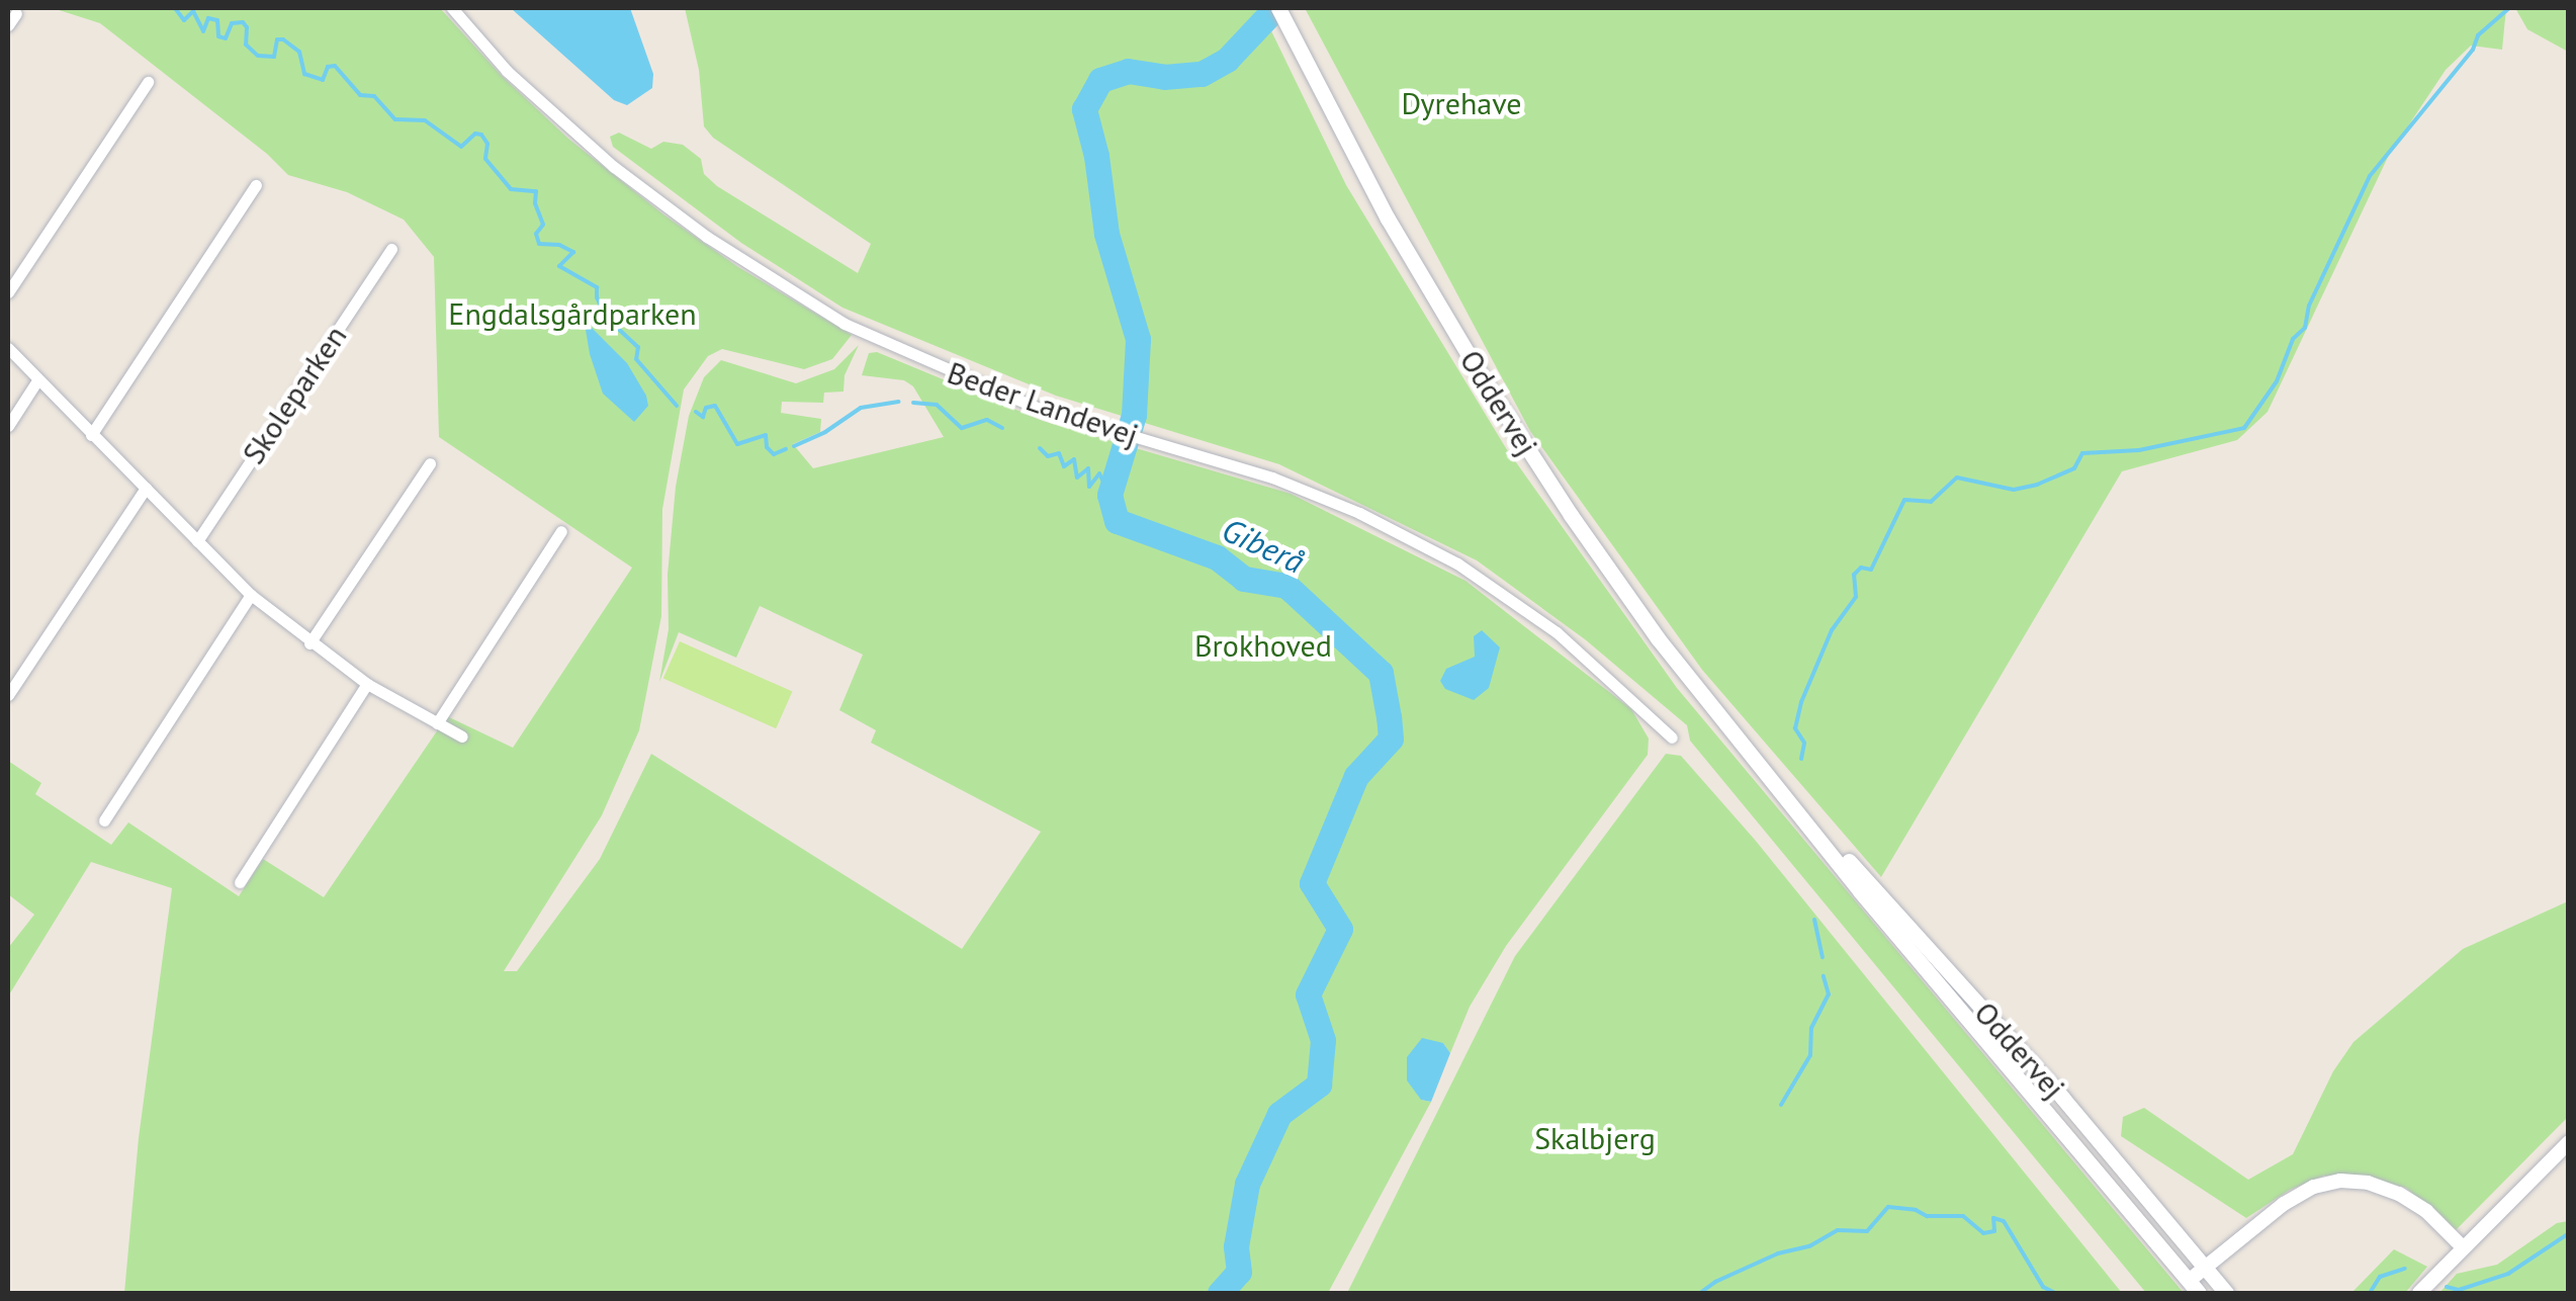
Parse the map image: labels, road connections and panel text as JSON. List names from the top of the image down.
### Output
{
  "streets": {
    "main road": ["Oddervej"],
    "street": ["Skoleparken", "Beder Landevej"]
  },
  "water": ["Giberå"],
  "parks": [
    "Dyrehave",
    "Engdalsgårdparken",
    "Brokhoved",
    "Skalbjerg"
  ]
}
